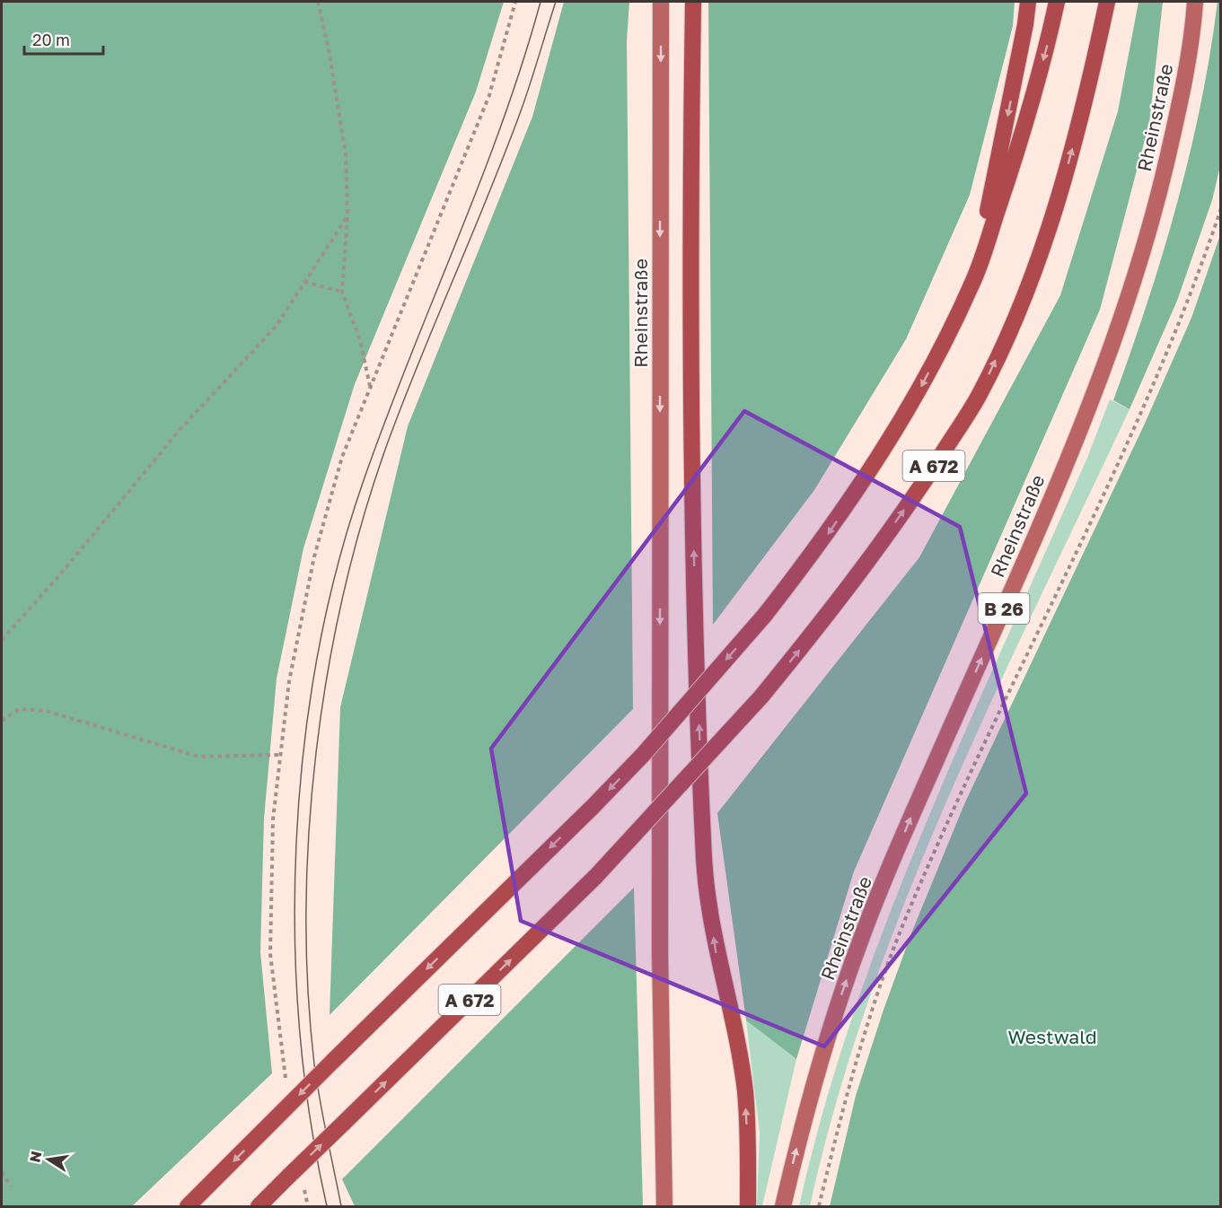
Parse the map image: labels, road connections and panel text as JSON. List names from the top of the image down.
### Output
{
  "streets": {
    "highway": ["A 672"],
    "main road": ["Rheinstraße", "B 26"]
  },
  "parks": ["Westwald"],
  "scale_bar": "20 m",
  "north": "left"
}
